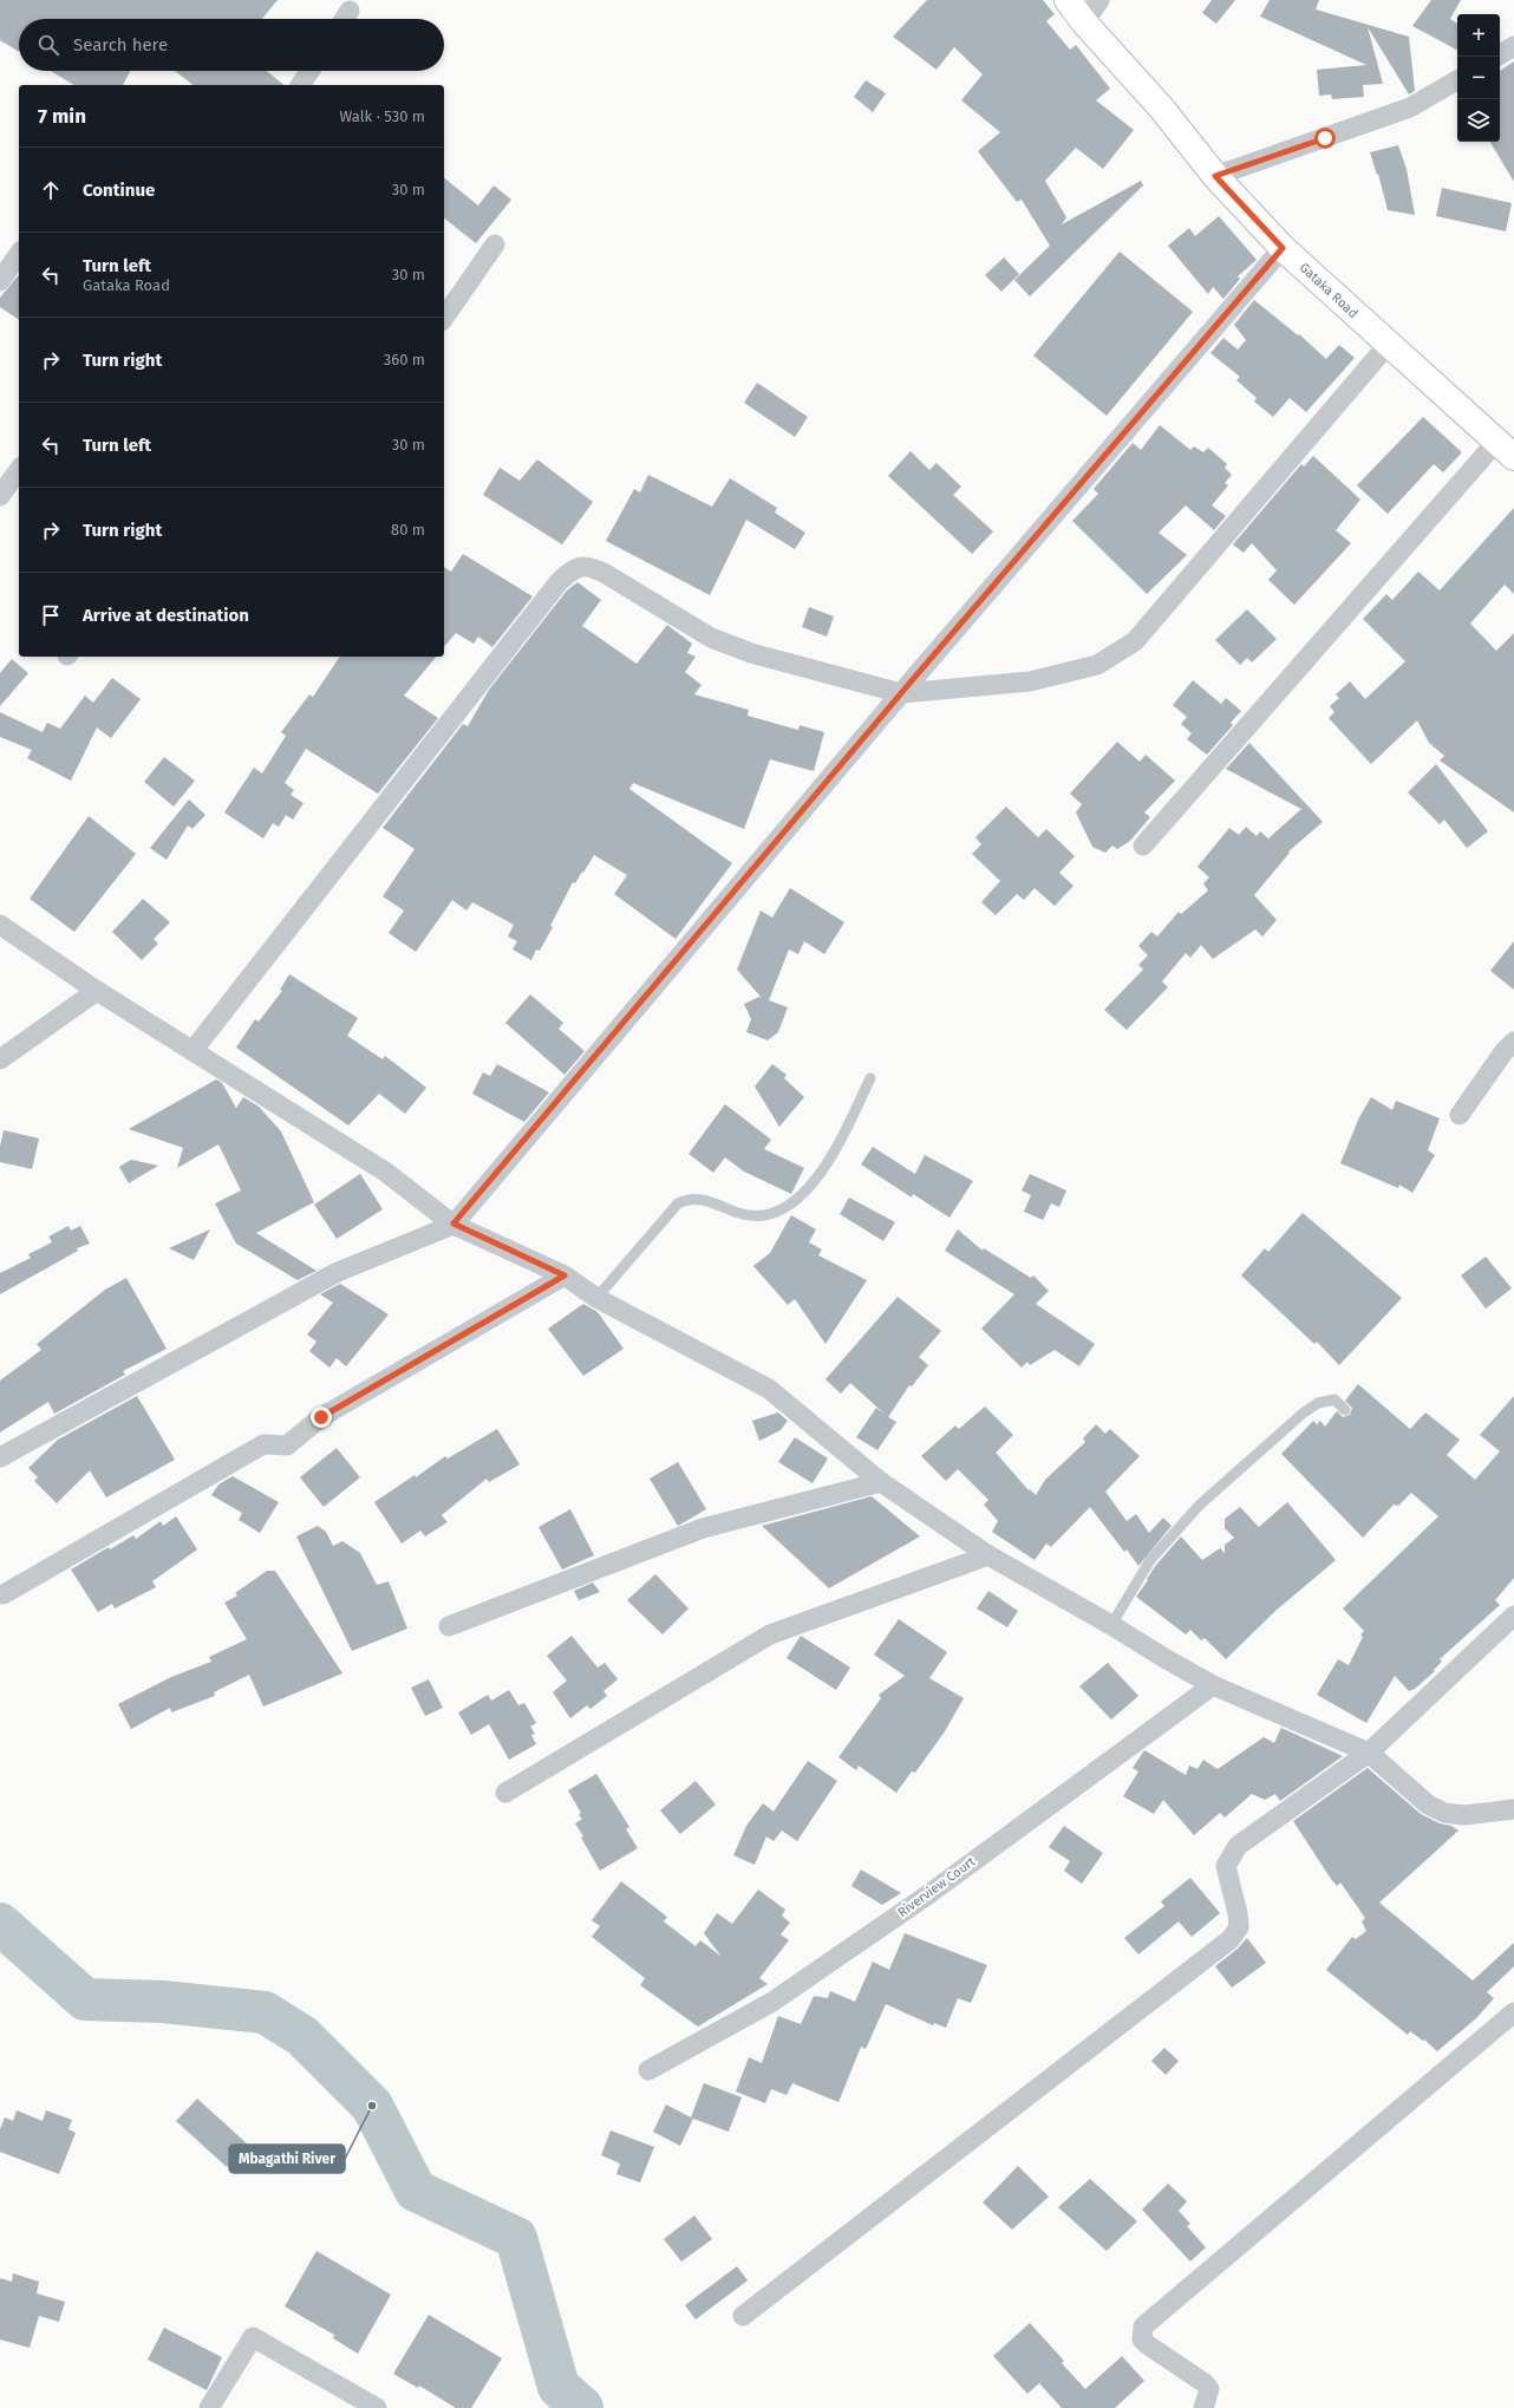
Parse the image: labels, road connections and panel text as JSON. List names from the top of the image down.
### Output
{
  "streets": {
    "street": ["Gataka Road", "Riverview Court"]
  },
  "places": ["Mbagathi River"],
  "page": {
    "map_buttons": ["+", "−"],
    "search": "Search here",
    "heading": ["7 min", "Walk · 530 m"],
    "list": [
      ["Continue", "30 m"],
      ["Turn left", "Gataka Road", "30 m"],
      ["Turn right", "360 m"],
      ["Turn left", "30 m"],
      ["Turn right", "80 m"],
      "Arrive at destination"
    ]
  }
}
